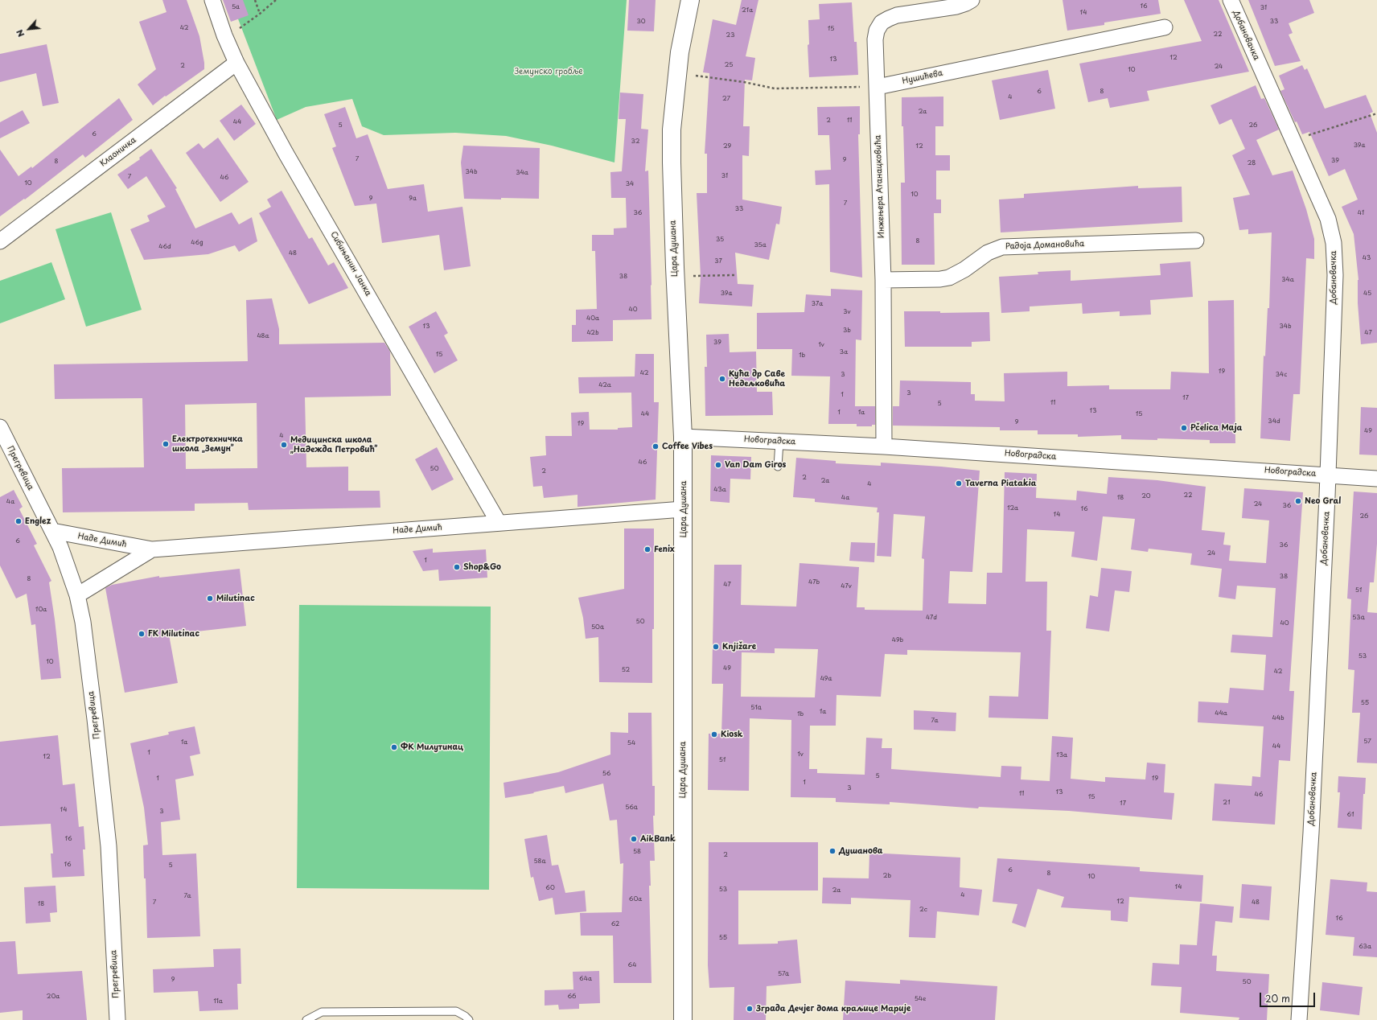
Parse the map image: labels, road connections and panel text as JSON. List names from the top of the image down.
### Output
{
  "streets": {
    "main road": ["Цара Душана"],
    "street": [
      "Добановачка",
      "Нушићева",
      "Клаоничка",
      "Инжењера Атанацковића",
      "Радоја Домановића",
      "Сибињанин Јанка",
      "Новоградска",
      "Прегревица",
      "Наде Димић"
    ]
  },
  "crossings": [
    ["Добановачка", "Новоградска"],
    ["Нушићева", "Инжењера Атанацковића"],
    ["Клаоничка", "Сибињанин Јанка"],
    ["Инжењера Атанацковића", "Радоја Домановића"],
    ["Инжењера Атанацковића", "Новоградска"],
    ["Цара Душана", "Новоградска"],
    ["Цара Душана", "Наде Димић"],
    ["Сибињанин Јанка", "Наде Димић"],
    ["Прегревица", "Наде Димић"]
  ],
  "parks": ["Земунско гробље"],
  "places": [
    "Кућа др Саве Недељковића",
    "Pčelica Maja",
    "Електротехничка школа „Земун”",
    "Медицинска школа „Надежда Петровић”",
    "Coffee Vibes",
    "Van Dam Giros",
    "Taverna Piatakia",
    "Neo Gral",
    "Englez",
    "Fenix",
    "Shop&Go",
    "Milutinac",
    "FK Milutinac",
    "Knjižare",
    "Kiosk",
    "ФК Милутинац",
    "AikBank",
    "Душанова",
    "Зграда Дечјег дома краљице Марије"
  ],
  "house_numbers": [
    "16",
    "5a",
    "31",
    "21a",
    "14",
    "30",
    "33",
    "42",
    "15",
    "22",
    "23",
    "12",
    "13",
    "25",
    "2",
    "24",
    "10",
    "6",
    "8",
    "4",
    "27",
    "2a",
    "2",
    "11",
    "44",
    "5",
    "26",
    "6",
    "32",
    "39a",
    "29",
    "12",
    "7",
    "9",
    "39",
    "8",
    "28",
    "34b",
    "34a",
    "31",
    "7",
    "46",
    "10",
    "34",
    "10",
    "9",
    "9a",
    "7",
    "33",
    "36",
    "41",
    "35",
    "8",
    "46g",
    "35a",
    "46d",
    "48",
    "43",
    "37",
    "38",
    "34a",
    "39a",
    "45",
    "37a",
    "40",
    "3v",
    "40a",
    "13",
    "34b",
    "3b",
    "42b",
    "47",
    "48a",
    "39",
    "1v",
    "3a",
    "15",
    "1b",
    "19",
    "42",
    "3",
    "34c",
    "42a",
    "3",
    "1",
    "17",
    "11",
    "5",
    "13",
    "1",
    "1a",
    "44",
    "15",
    "34d",
    "9",
    "19",
    "49",
    "4",
    "46",
    "50",
    "2",
    "2",
    "2a",
    "4",
    "43a",
    "22",
    "20",
    "4a",
    "18",
    "4a",
    "24",
    "36",
    "12a",
    "16",
    "14",
    "26",
    "6",
    "36",
    "24",
    "1",
    "38",
    "8",
    "47b",
    "47",
    "47v",
    "51",
    "10a",
    "47d",
    "53a",
    "50",
    "40",
    "50a",
    "49b",
    "53",
    "10",
    "49",
    "52",
    "42",
    "49a",
    "55",
    "51a",
    "1a",
    "44a",
    "1b",
    "44b",
    "7a",
    "57",
    "1a",
    "54",
    "44",
    "1",
    "1v",
    "13a",
    "12",
    "51",
    "56",
    "5",
    "1",
    "19",
    "1",
    "3",
    "13",
    "11",
    "46",
    "15",
    "21",
    "17",
    "56a",
    "14",
    "3",
    "61",
    "16",
    "58",
    "2",
    "58a",
    "16",
    "5",
    "6",
    "8",
    "2b",
    "10",
    "14",
    "60",
    "53",
    "2a",
    "4",
    "7a",
    "60a",
    "12",
    "7",
    "48",
    "18",
    "2c",
    "16",
    "62",
    "55",
    "63a",
    "64",
    "57a",
    "64a",
    "9",
    "50",
    "20a",
    "66",
    "54e",
    "11a"
  ],
  "scale_bar": "20 m",
  "north": "bottom left"
}
